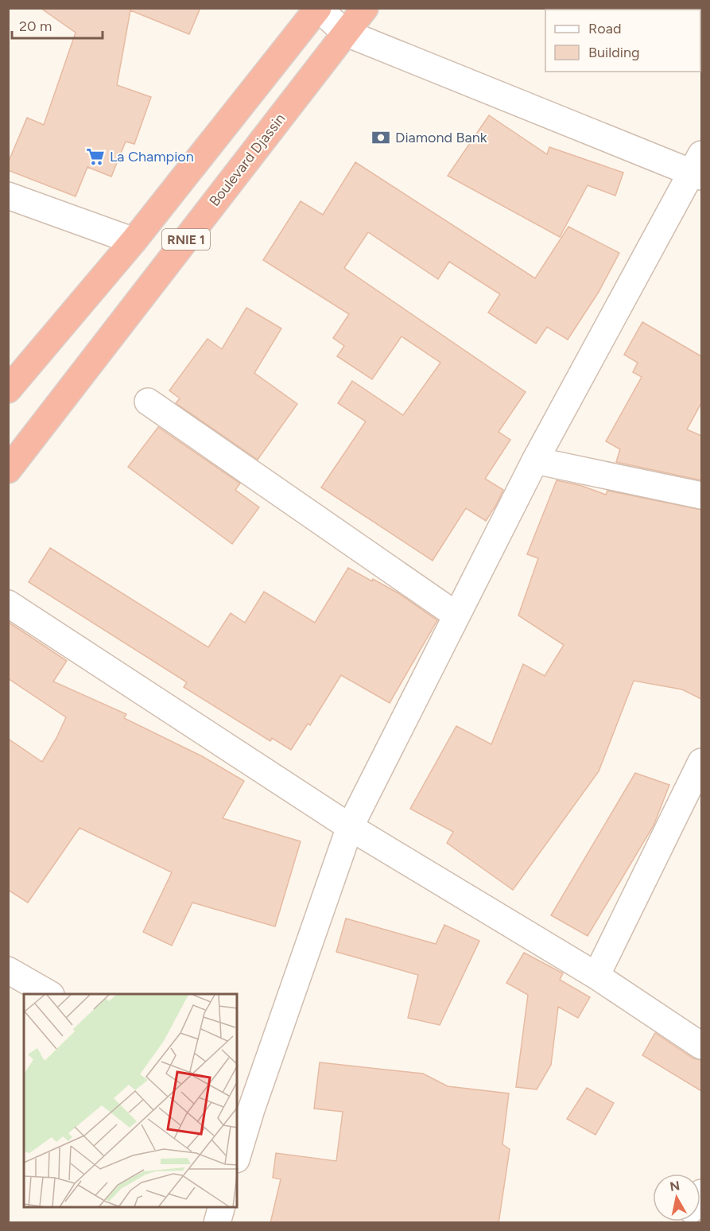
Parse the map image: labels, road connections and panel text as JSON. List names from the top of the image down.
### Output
{
  "streets": {
    "highway": ["Boulevard Djassin", "RNIE 1"]
  },
  "places": {
    "bank": ["Diamond Bank"],
    "supermarket": ["La Champion"]
  },
  "legend": ["Road", "Building"],
  "scale_bar": "20 m",
  "north": "top"
}
